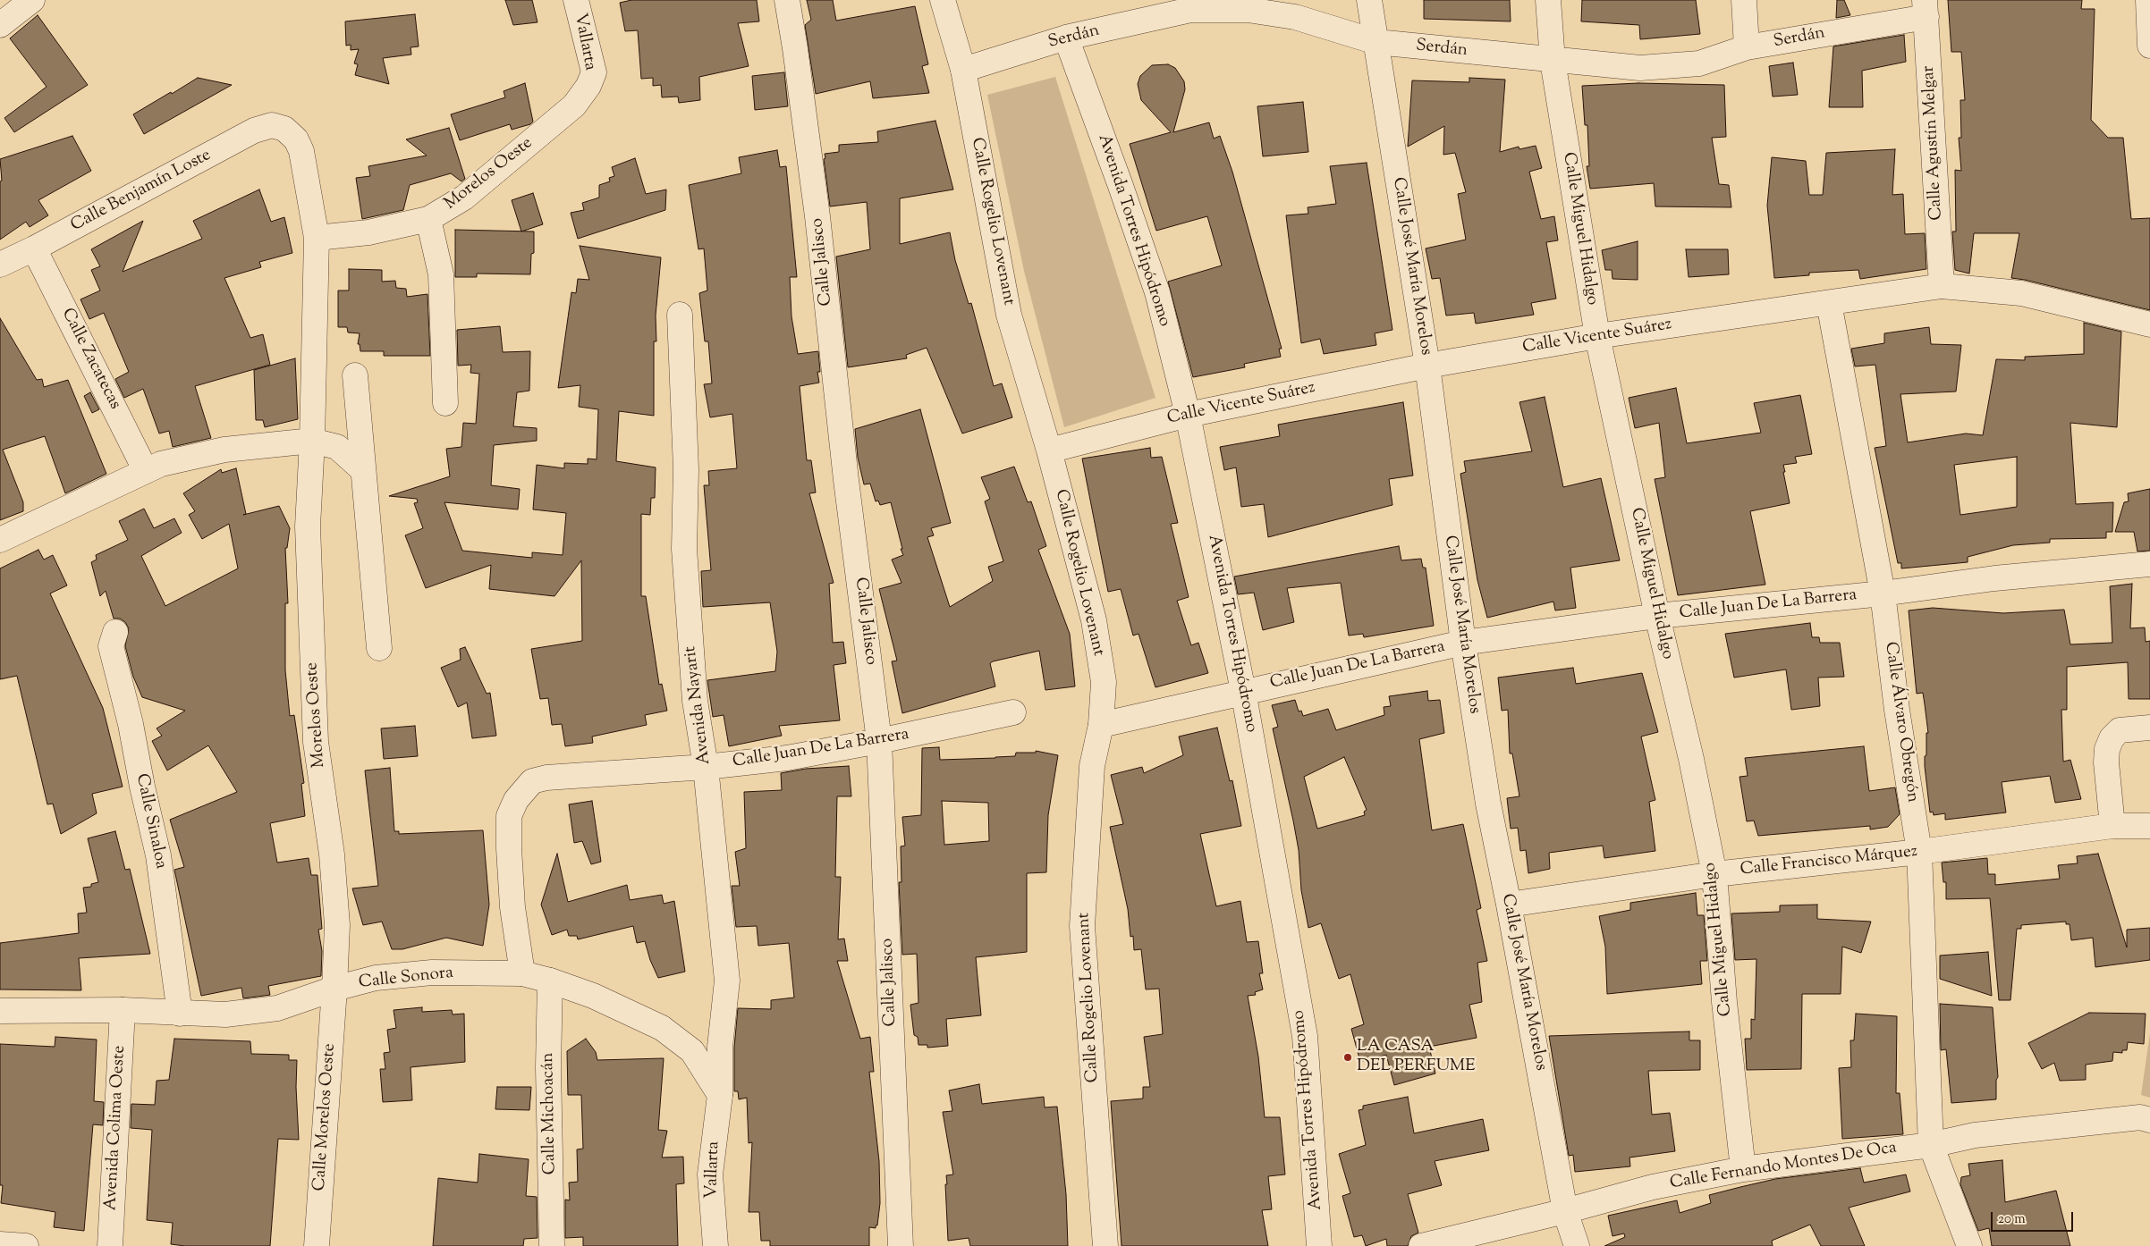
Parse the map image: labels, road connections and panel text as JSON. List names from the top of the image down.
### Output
{
  "streets": {
    "street": [
      "Serdán",
      "Vallarta",
      "Calle Agustín Melgar",
      "Morelos Oeste",
      "Calle Benjamín Loste",
      "Calle Rogelio Lovenant",
      "Calle Miguel Hidalgo",
      "Avenida Torres Hipódromo",
      "Calle Jalisco",
      "Calle José María Morelos",
      "Calle Vicente Suárez",
      "Calle Zacatecas",
      "Calle Juan De La Barrera",
      "Avenida Nayarit",
      "Calle Álvaro Obregón",
      "Calle Sinaloa",
      "Calle Francisco Márquez",
      "Calle Sonora",
      "Calle Michoacán",
      "Calle Morelos Oeste",
      "Avenida Colima Oeste",
      "Calle Fernando Montes De Oca"
    ]
  },
  "crossings": [
    ["Serdán", "Calle Agustín Melgar"],
    ["Serdán", "Calle Rogelio Lovenant"],
    ["Serdán", "Calle Miguel Hidalgo"],
    ["Serdán", "Avenida Torres Hipódromo"],
    ["Serdán", "Calle José María Morelos"],
    ["Vallarta", "Morelos Oeste"],
    ["Vallarta", "Avenida Nayarit"],
    ["Vallarta", "Calle Sonora"],
    ["Calle Agustín Melgar", "Calle Vicente Suárez"],
    ["Morelos Oeste", "Calle Benjamín Loste"],
    ["Morelos Oeste", "Calle Sonora"],
    ["Morelos Oeste", "Calle Morelos Oeste"],
    ["Calle Benjamín Loste", "Calle Zacatecas"],
    ["Calle Rogelio Lovenant", "Calle Vicente Suárez"],
    ["Calle Rogelio Lovenant", "Calle Juan De La Barrera"],
    ["Calle Miguel Hidalgo", "Calle Vicente Suárez"],
    ["Calle Miguel Hidalgo", "Calle Juan De La Barrera"],
    ["Calle Miguel Hidalgo", "Calle Francisco Márquez"],
    ["Calle Miguel Hidalgo", "Calle Fernando Montes De Oca"],
    ["Avenida Torres Hipódromo", "Calle Vicente Suárez"],
    ["Avenida Torres Hipódromo", "Calle Juan De La Barrera"],
    ["Calle Jalisco", "Calle Juan De La Barrera"],
    ["Calle José María Morelos", "Calle Vicente Suárez"],
    ["Calle José María Morelos", "Calle Juan De La Barrera"],
    ["Calle José María Morelos", "Calle Francisco Márquez"],
    ["Calle José María Morelos", "Calle Fernando Montes De Oca"],
    ["Calle Vicente Suárez", "Calle Álvaro Obregón"],
    ["Calle Juan De La Barrera", "Avenida Nayarit"],
    ["Calle Juan De La Barrera", "Calle Álvaro Obregón"],
    ["Calle Juan De La Barrera", "Calle Sonora"],
    ["Avenida Nayarit", "Calle Sonora"],
    ["Calle Álvaro Obregón", "Calle Francisco Márquez"],
    ["Calle Álvaro Obregón", "Calle Fernando Montes De Oca"],
    ["Calle Sinaloa", "Calle Sonora"],
    ["Calle Sonora", "Calle Michoacán"],
    ["Calle Sonora", "Calle Morelos Oeste"],
    ["Calle Sonora", "Avenida Colima Oeste"]
  ],
  "places": ["LA CASA DEL PERFUME"],
  "scale_bar": "20 m"
}
